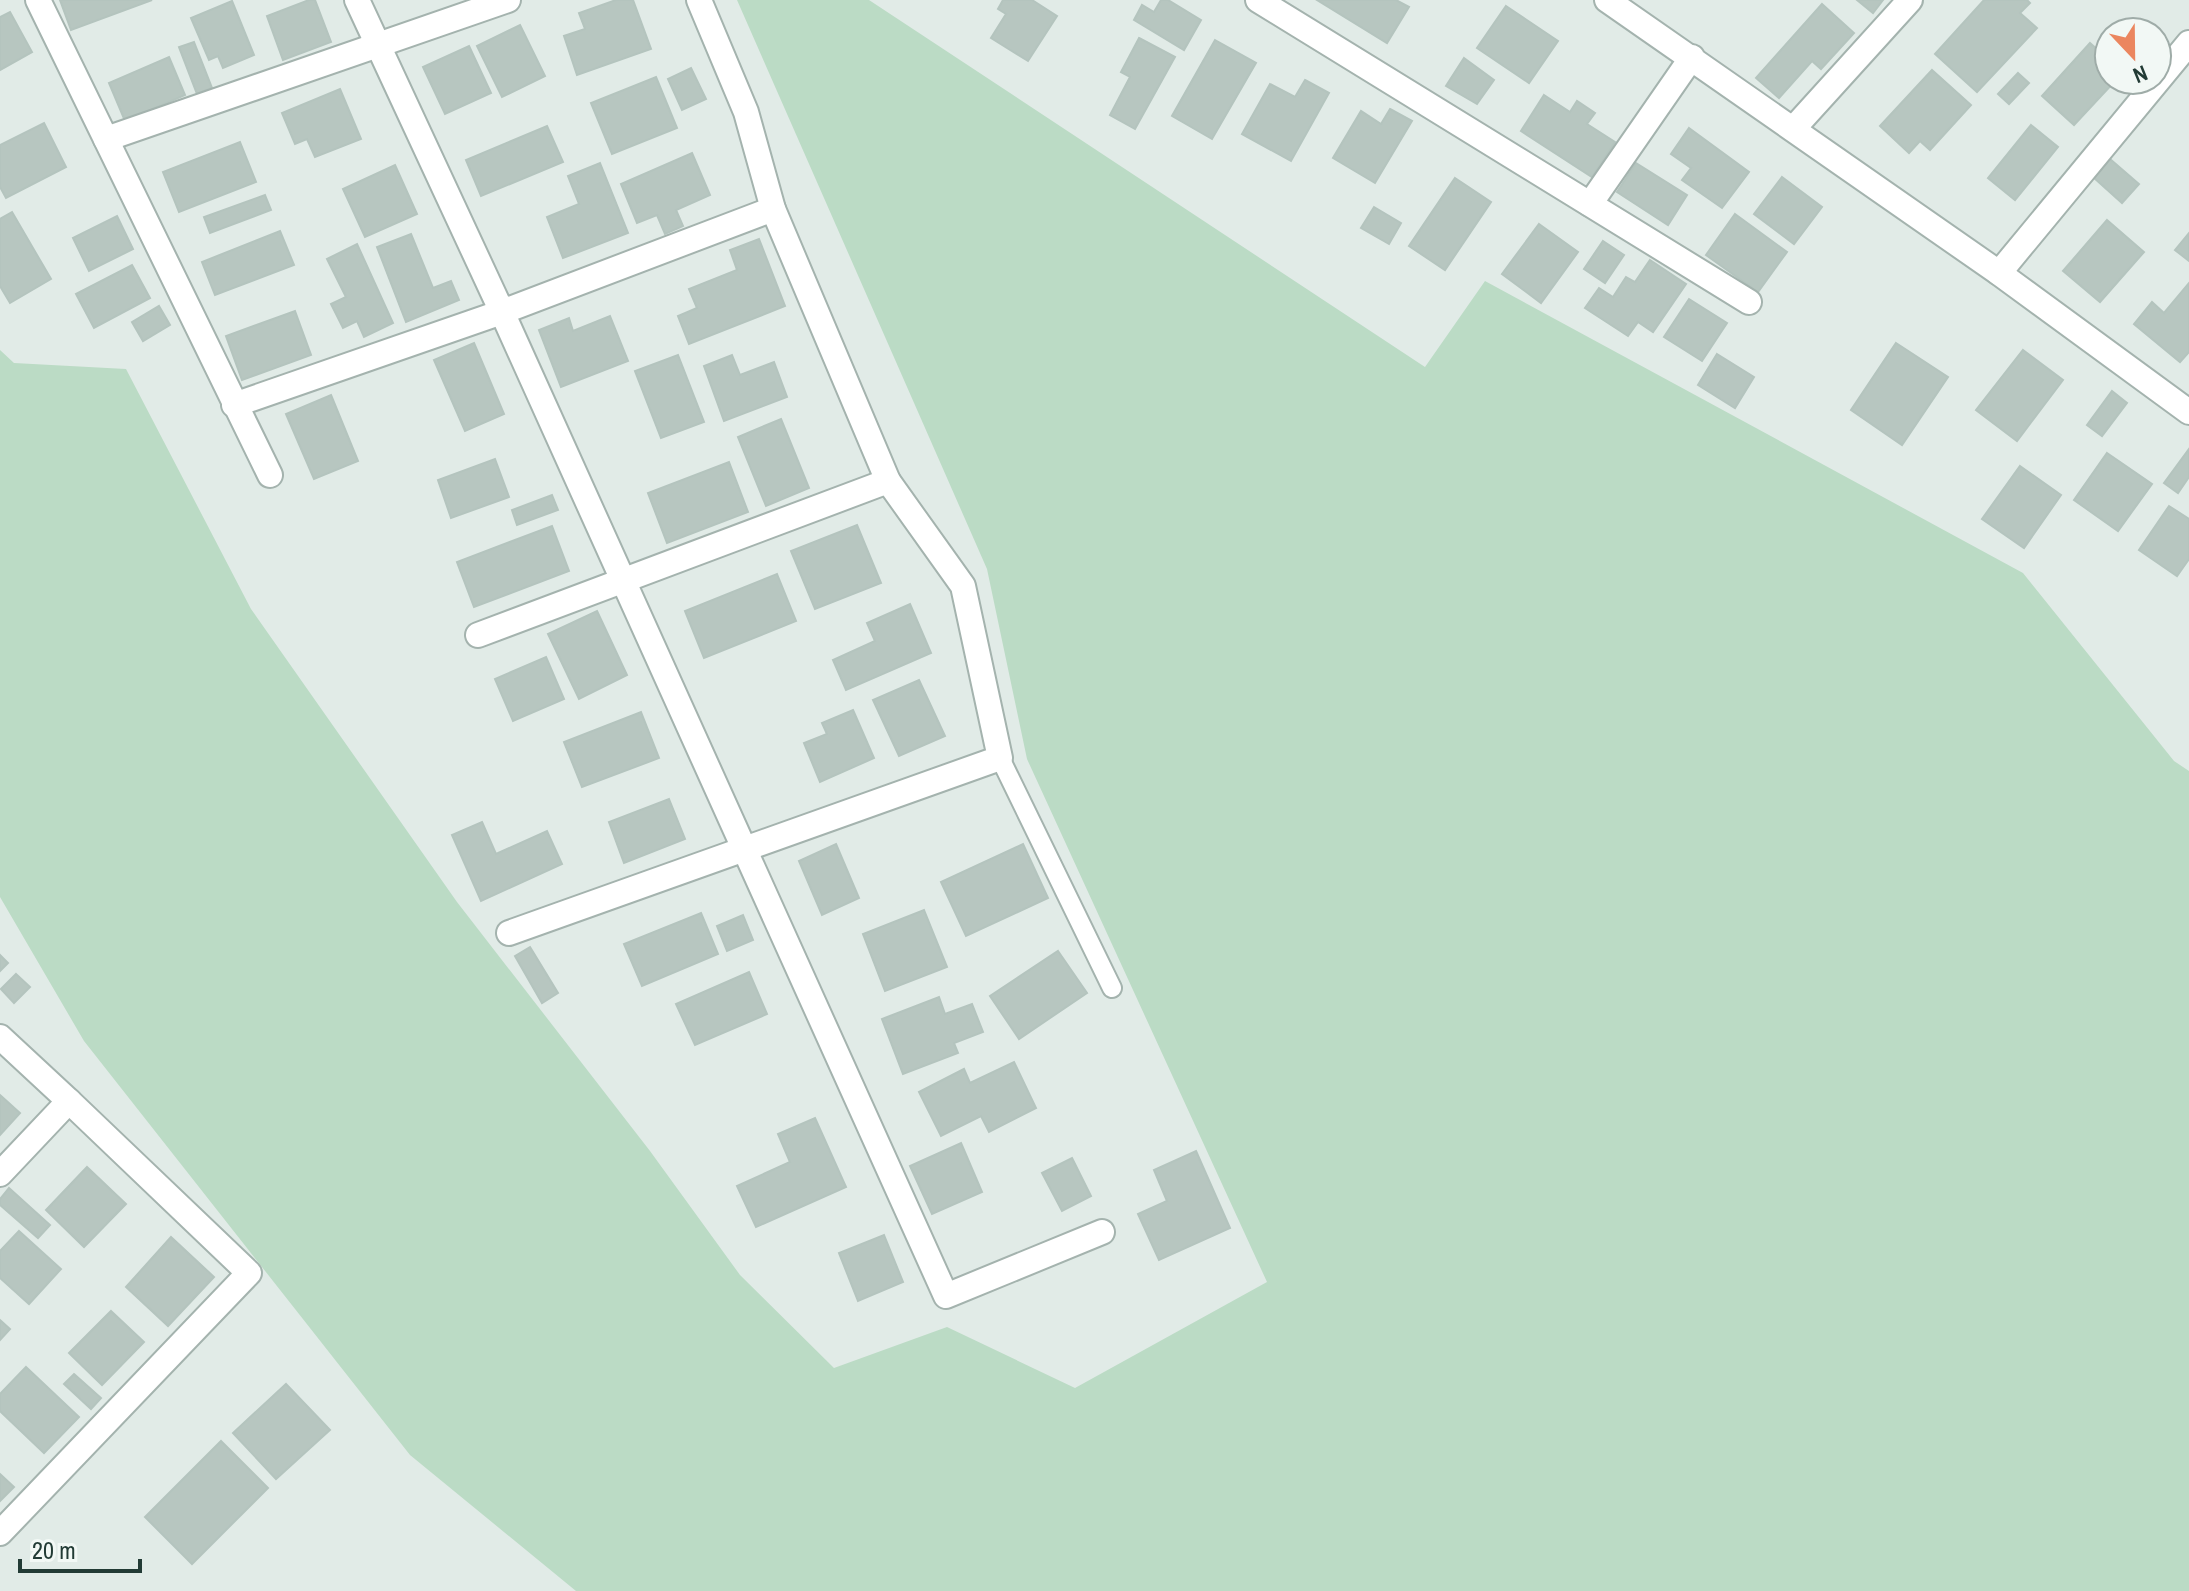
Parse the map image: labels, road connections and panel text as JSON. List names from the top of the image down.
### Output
{
  "scale_bar": "20 m",
  "north": "bottom"
}
